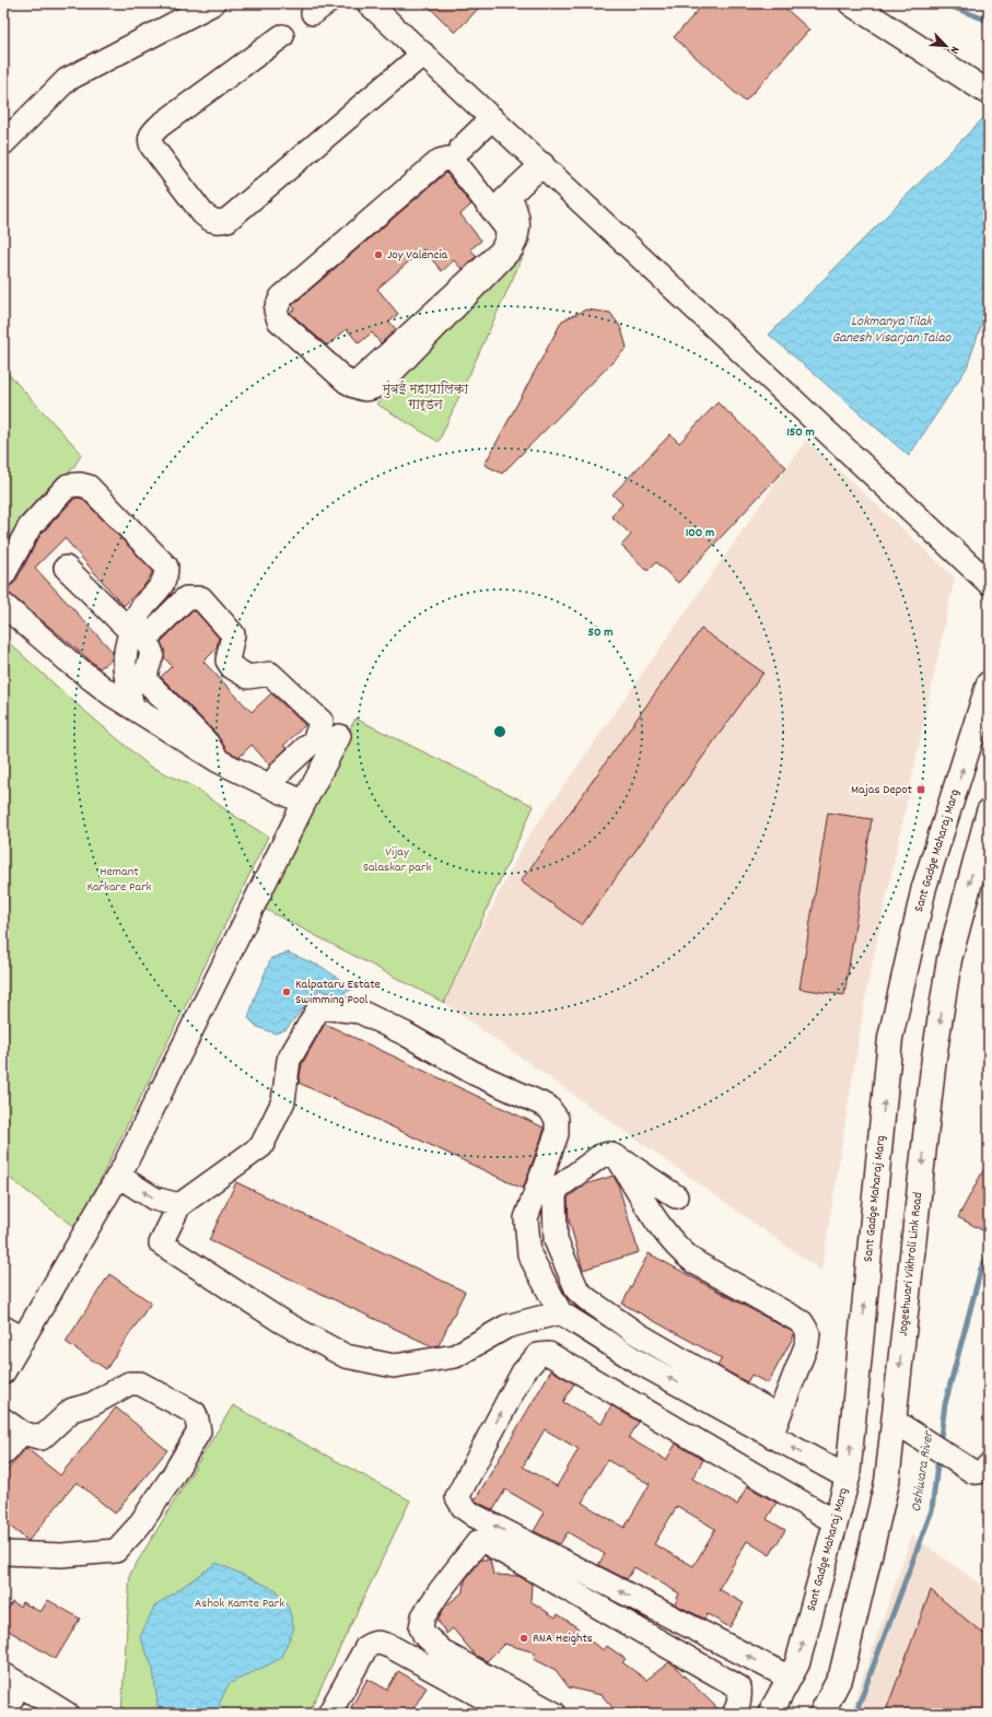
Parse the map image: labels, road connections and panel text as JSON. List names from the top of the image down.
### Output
{
  "streets": {
    "main road": ["Sant Gadge Maharaj Marg", "Jogeshwari Vikhroli Link Road"]
  },
  "one_way": ["Sant Gadge Maharaj Marg", "Jogeshwari Vikhroli Link Road"],
  "water": ["Lokmanya Tilak Ganesh Visarjan Talao", "Oshiwara River"],
  "parks": [
    "मुंबई महापालिका गार्डन",
    "Vijay Salaskar park",
    "Hemant Karkare Park",
    "Ashok Kamte Park"
  ],
  "places": {
    "other": ["Joy Valencia", "Kalpataru Estate Swimming Pool", "RNA Heights"],
    "transit": ["Majas Depot"]
  },
  "north": "bottom right",
  "rings": ["150 m", "100 m", "50 m"]
}
